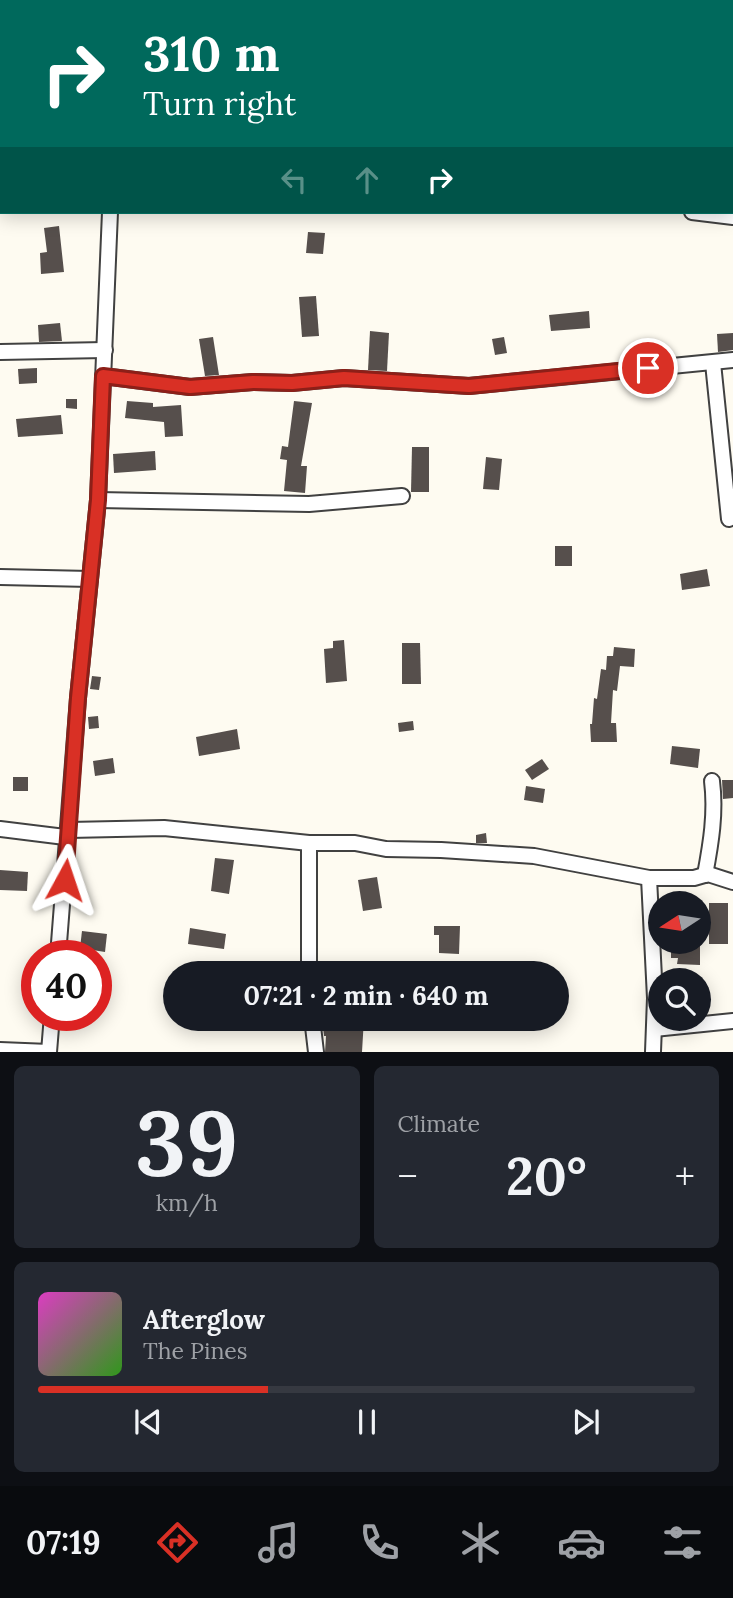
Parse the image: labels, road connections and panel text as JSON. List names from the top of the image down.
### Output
{
  "north": "left",
  "page": {
    "turn": ["310 m", "Turn right"],
    "limit": "40",
    "trip": "07:21 · 2 min · 640 m",
    "tile": [
      ["39", "km/h"],
      "Climate"
    ],
    "heat": ["−", "20°", "+"],
    "song": ["Afterglow", "The Pines"],
    "tabs": "07:19"
  }
}
